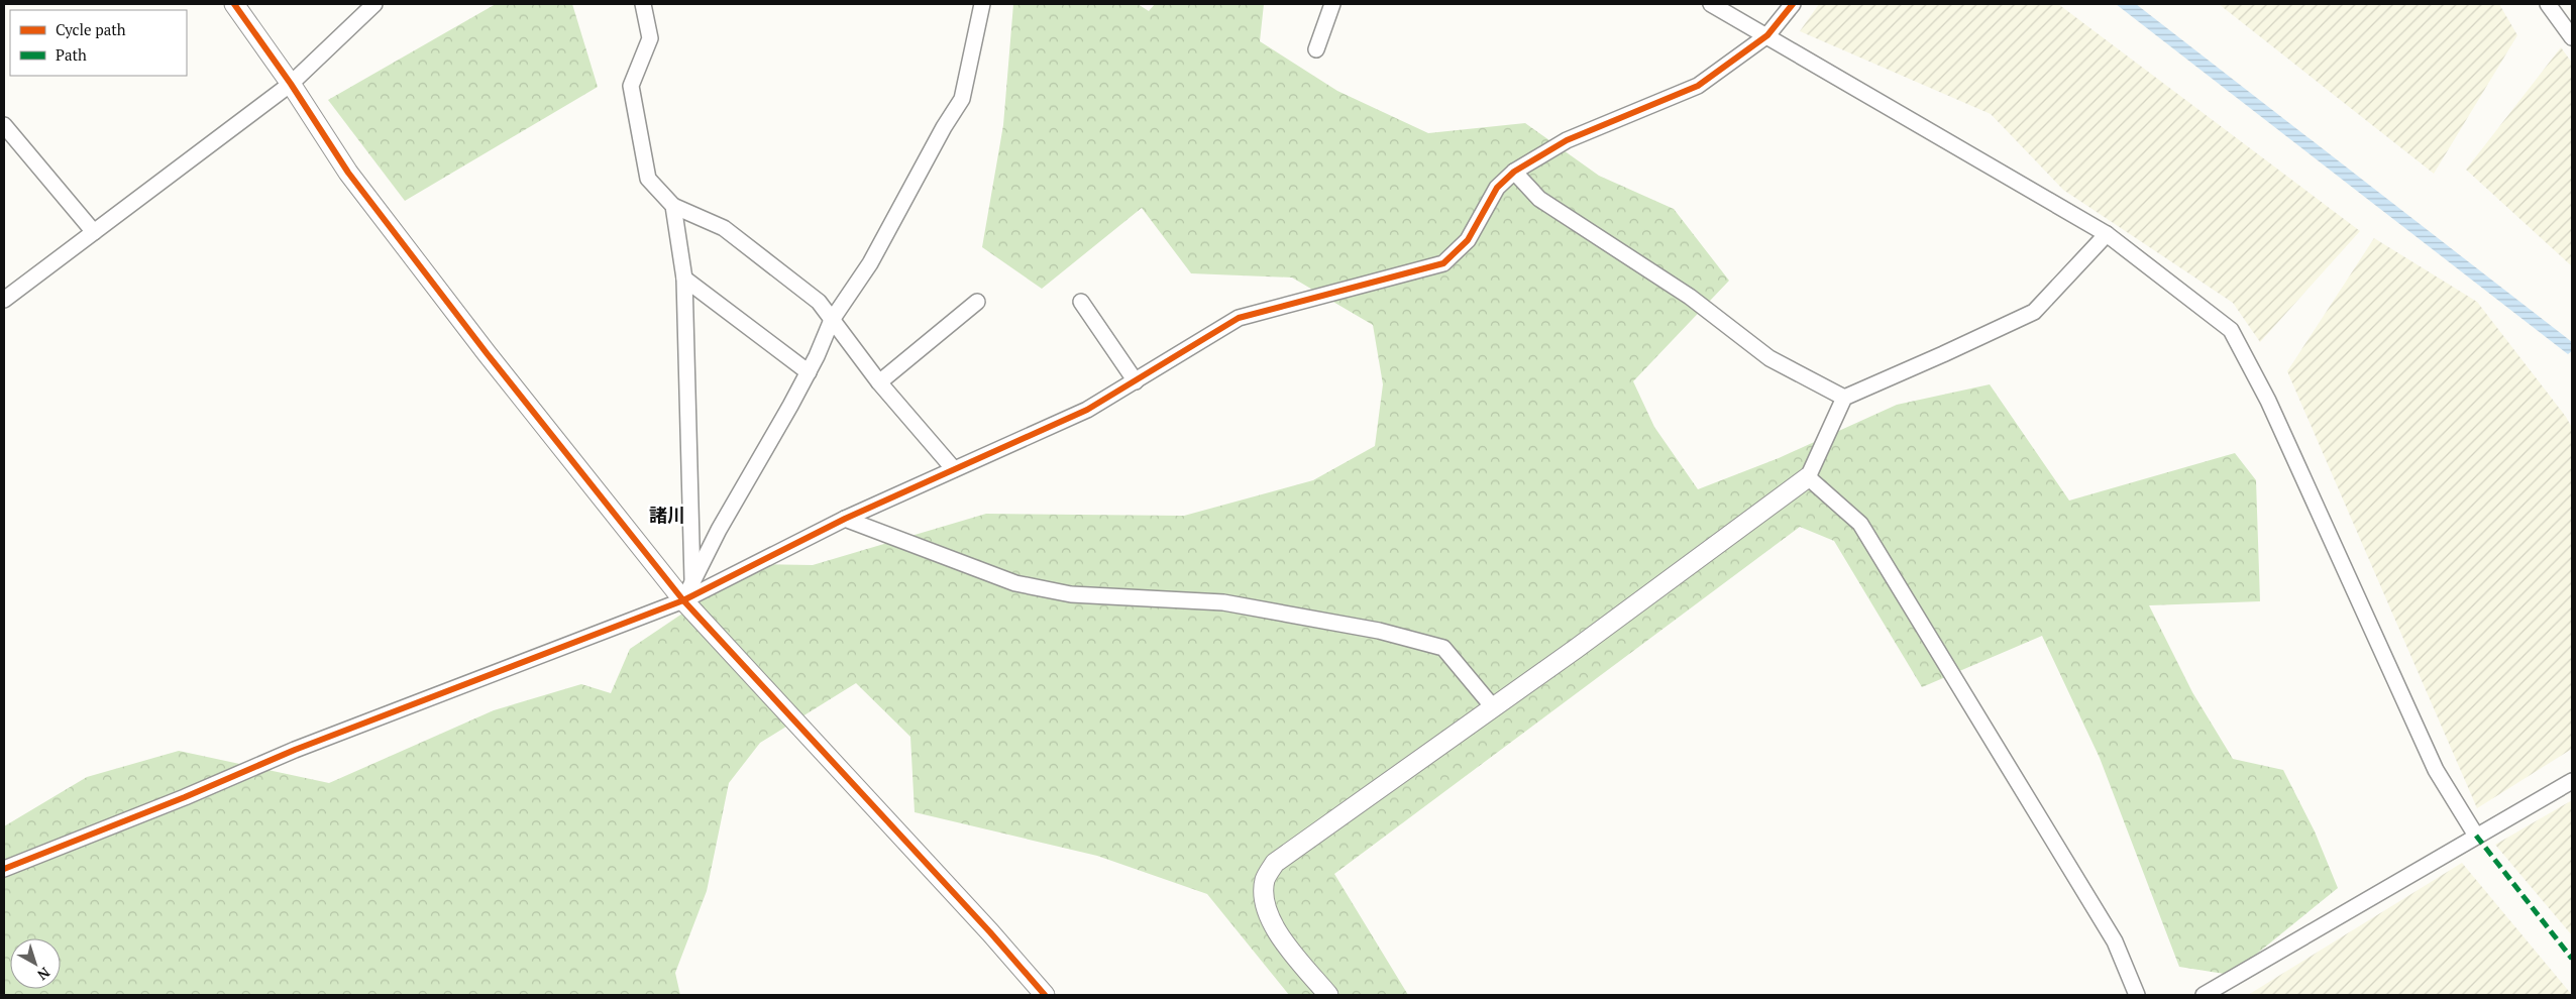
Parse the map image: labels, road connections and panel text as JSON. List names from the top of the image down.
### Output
{
  "districts": ["諸川"],
  "legend": ["Cycle path", "Path"],
  "north": "bottom right"
}
